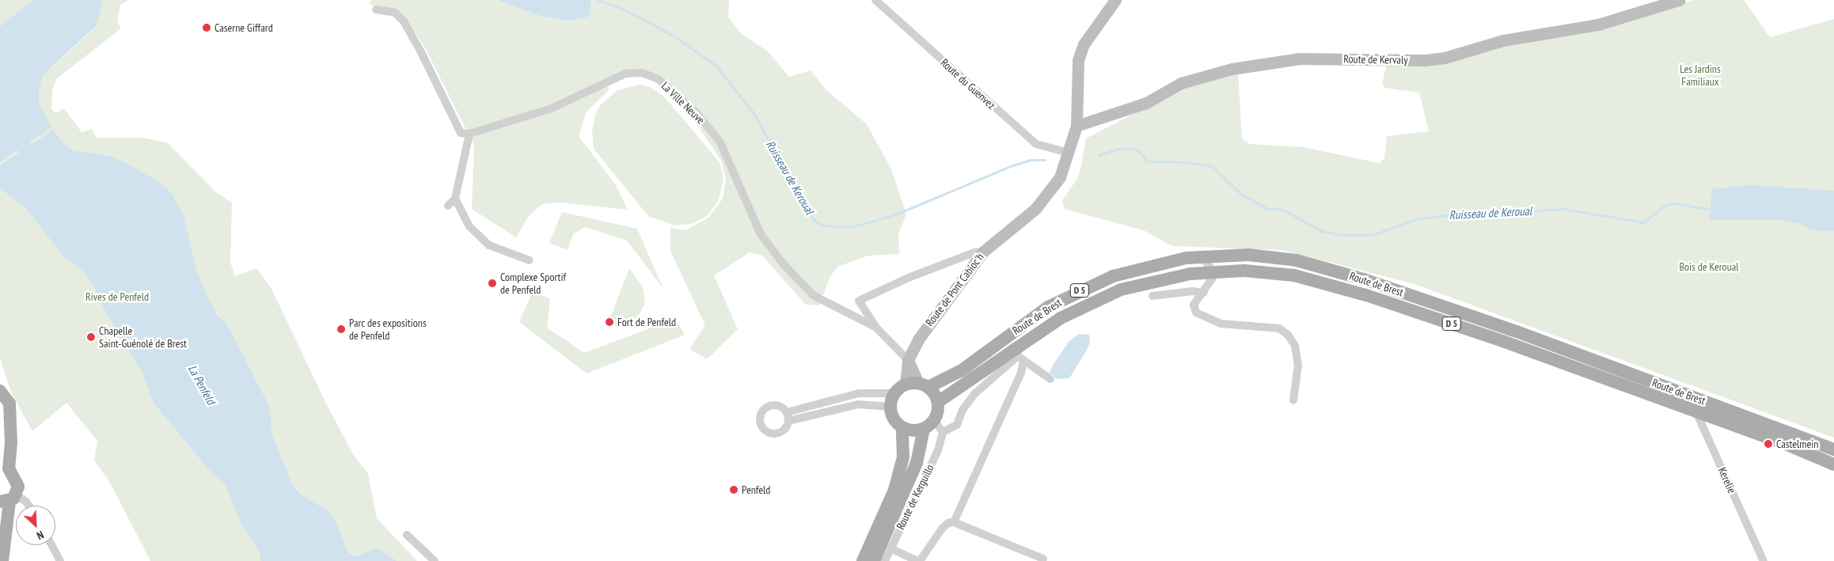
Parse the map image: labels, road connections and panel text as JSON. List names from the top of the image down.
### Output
{
  "streets": {
    "main road": ["Route de Brest", "D 5"],
    "street": [
      "Route de Kervaly",
      "Route du Guenvez",
      "La Ville Neuve",
      "Route de Pont Cabioc'h",
      "Kerelie",
      "Route de Kerguillo"
    ]
  },
  "crossings": [
    ["Route de Kervaly", "Route de Pont Cabioc'h"],
    ["Route du Guenvez", "Route de Pont Cabioc'h"],
    ["Route de Brest", "Route de Pont Cabioc'h"],
    ["Route de Brest", "Kerelie"]
  ],
  "water": ["Ruisseau de Keroual", "La Penfeld"],
  "parks": ["Les Jardins Familiaux", "Bois de Keroual", "Rives de Penfeld"],
  "places": [
    "Caserne Giffard",
    "Complexe Sportif de Penfeld",
    "Fort de Penfeld",
    "Parc des expositions de Penfeld",
    "Chapelle Saint-Guénolé de Brest",
    "Castelmein",
    "Penfeld"
  ],
  "north": "bottom right"
}
